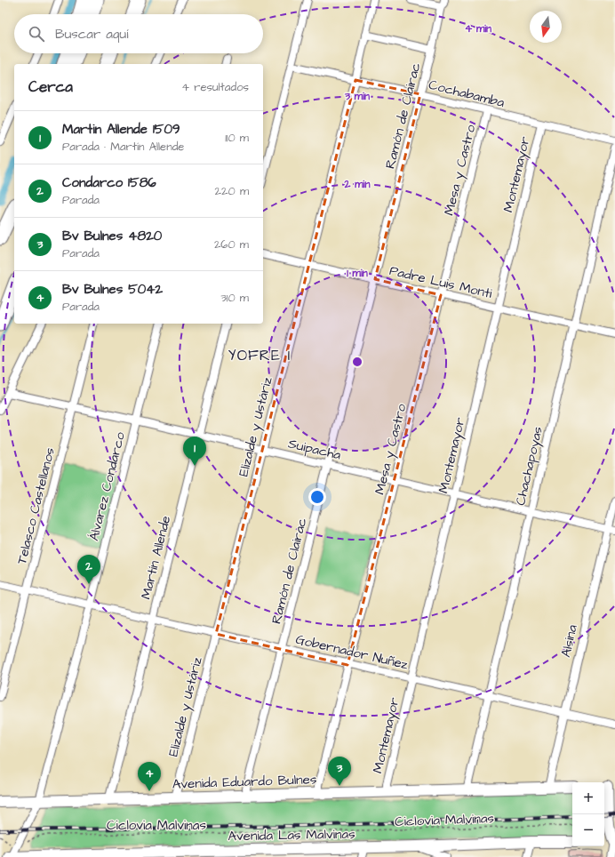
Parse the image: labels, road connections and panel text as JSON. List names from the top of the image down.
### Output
{
  "streets": {
    "main road": ["Avenida Eduardo Bulnes", "Avenida Las Malvinas"],
    "street": [
      "Cochabamba",
      "Ramón de Clairac",
      "Mesa y Castro",
      "Montemayor",
      "Padre Luis Monti",
      "Elizalde y Ustáriz",
      "Suipacha",
      "Chachapoyas",
      "Álvarez Condarco",
      "Telasco Castellanos",
      "Martín Allende",
      "Alsina",
      "Gobernador Nuñez"
    ],
    "path": ["Ciclovia Malvinas"]
  },
  "crossings": [
    ["Cochabamba", "Ramón de Clairac"],
    ["Cochabamba", "Mesa y Castro"],
    ["Cochabamba", "Montemayor"],
    ["Cochabamba", "Elizalde y Ustáriz"],
    ["Ramón de Clairac", "Padre Luis Monti"],
    ["Ramón de Clairac", "Suipacha"],
    ["Ramón de Clairac", "Gobernador Nuñez"],
    ["Ramón de Clairac", "Avenida Eduardo Bulnes"],
    ["Mesa y Castro", "Padre Luis Monti"],
    ["Mesa y Castro", "Suipacha"],
    ["Mesa y Castro", "Gobernador Nuñez"],
    ["Mesa y Castro", "Avenida Eduardo Bulnes"],
    ["Montemayor", "Padre Luis Monti"],
    ["Montemayor", "Suipacha"],
    ["Montemayor", "Gobernador Nuñez"],
    ["Montemayor", "Avenida Eduardo Bulnes"],
    ["Padre Luis Monti", "Elizalde y Ustáriz"],
    ["Padre Luis Monti", "Chachapoyas"],
    ["Elizalde y Ustáriz", "Suipacha"],
    ["Elizalde y Ustáriz", "Gobernador Nuñez"],
    ["Elizalde y Ustáriz", "Avenida Eduardo Bulnes"],
    ["Suipacha", "Chachapoyas"],
    ["Suipacha", "Álvarez Condarco"],
    ["Suipacha", "Telasco Castellanos"],
    ["Suipacha", "Martín Allende"],
    ["Suipacha", "Alsina"],
    ["Chachapoyas", "Gobernador Nuñez"],
    ["Chachapoyas", "Avenida Eduardo Bulnes"],
    ["Álvarez Condarco", "Gobernador Nuñez"],
    ["Álvarez Condarco", "Avenida Eduardo Bulnes"],
    ["Álvarez Condarco", "Ciclovia Malvinas"],
    ["Álvarez Condarco", "Avenida Las Malvinas"],
    ["Telasco Castellanos", "Gobernador Nuñez"],
    ["Martín Allende", "Gobernador Nuñez"],
    ["Martín Allende", "Avenida Eduardo Bulnes"],
    ["Alsina", "Gobernador Nuñez"],
    ["Alsina", "Avenida Eduardo Bulnes"]
  ],
  "districts": ["YOFRE I"],
  "north": "bottom",
  "page": {
    "search": "Buscar aquí",
    "heading": ["Cerca", "4 resultados"],
    "list": [
      {
        "mark": "1",
        "name": "Martin Allende 1509",
        "note": "Parada · Martín Allende",
        "value": "110 m"
      },
      {
        "mark": "2",
        "name": "Condarco 1586",
        "note": "Parada",
        "value": "220 m"
      },
      {
        "mark": "3",
        "name": "Bv Bulnes 4820",
        "note": "Parada",
        "value": "260 m"
      },
      {
        "mark": "4",
        "name": "Bv Bulnes 5042",
        "note": "Parada",
        "value": "310 m"
      }
    ],
    "pins": [
      "1",
      "2",
      "3",
      "4"
    ],
    "map_buttons": ["+", "−"]
  },
  "rings": [
    "4 min",
    "3 min",
    "2 min",
    "1 min"
  ]
}
